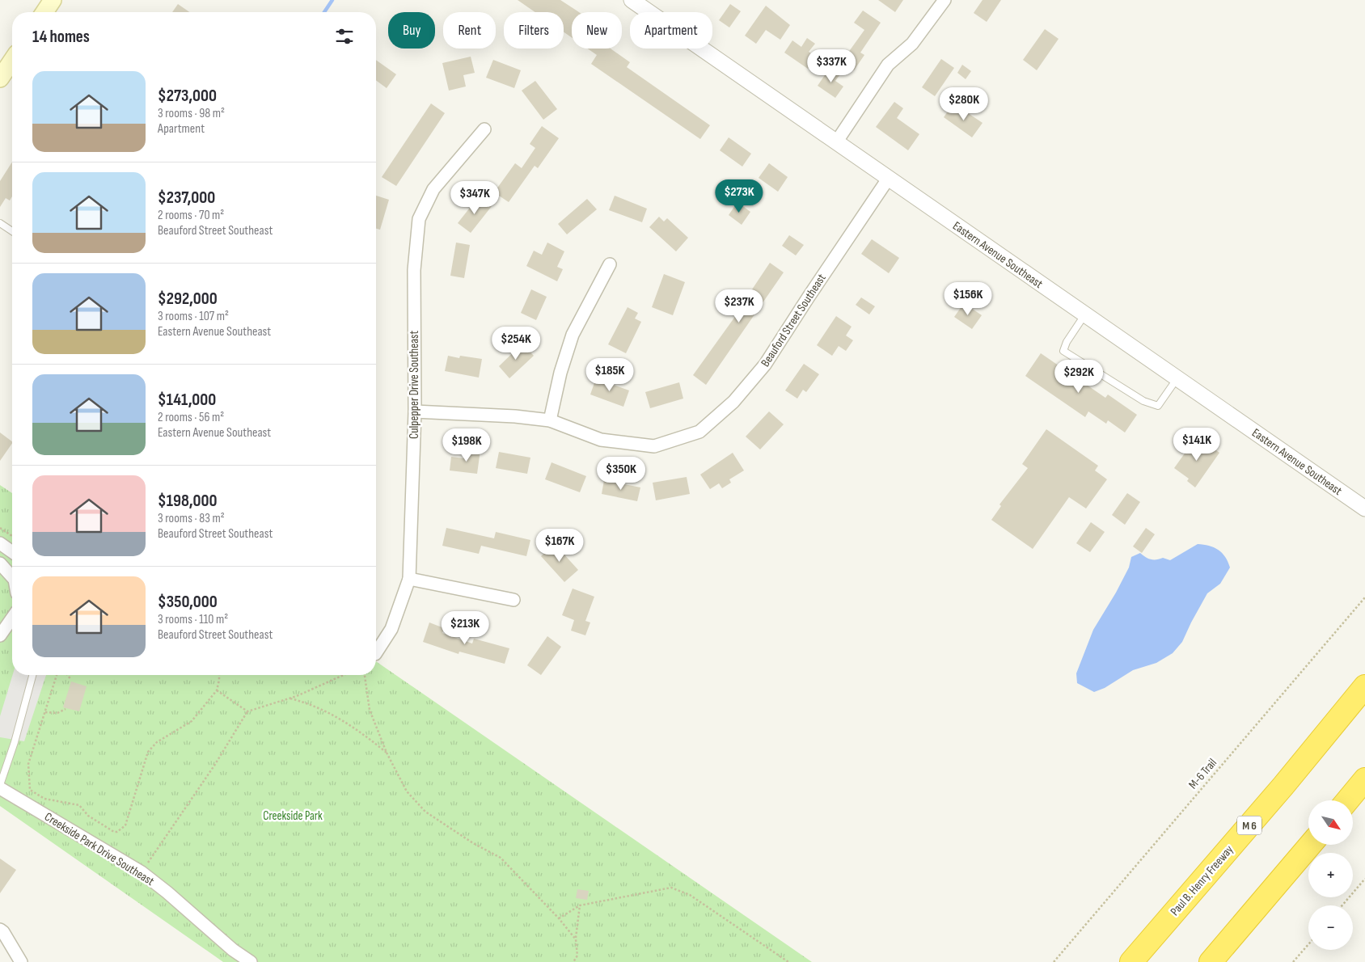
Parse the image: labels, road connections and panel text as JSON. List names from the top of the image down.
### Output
{
  "streets": {
    "highway": ["M 6", "Paul B. Henry Freeway"],
    "street": [
      "Eastern Avenue Southeast",
      "Beauford Street Southeast",
      "Culpepper Drive Southeast",
      "Creekside Park Drive Southeast"
    ],
    "path": ["M-6 Trail"]
  },
  "crossings": [
    ["Eastern Avenue Southeast", "Beauford Street Southeast"],
    ["Beauford Street Southeast", "Culpepper Drive Southeast"]
  ],
  "parks": ["Creekside Park"],
  "north": "bottom right",
  "page": {
    "chip": [
      "Buy",
      "Rent",
      "Filters",
      "New",
      "Apartment"
    ],
    "heading": "14 homes",
    "price": [
      "$337K",
      "$280K",
      "$273K",
      "$347K",
      "$156K",
      "$237K",
      "$254K",
      "$185K",
      "$292K",
      "$141K",
      "$198K",
      "$350K",
      "$167K",
      "$213K"
    ],
    "list": [
      {
        "name": "$273,000",
        "note": "3 rooms · 98 m² · Apartment"
      },
      {
        "name": "$237,000",
        "note": "2 rooms · 70 m² · Beauford Street Southeast"
      },
      {
        "name": "$292,000",
        "note": "3 rooms · 107 m² · Eastern Avenue Southeast"
      },
      {
        "name": "$141,000",
        "note": "2 rooms · 56 m² · Eastern Avenue Southeast"
      },
      {
        "name": "$198,000",
        "note": "3 rooms · 83 m² · Beauford Street Southeast"
      },
      {
        "name": "$350,000",
        "note": "3 rooms · 110 m² · Beauford Street Southeast"
      }
    ],
    "map_buttons": ["+", "−"]
  }
}
